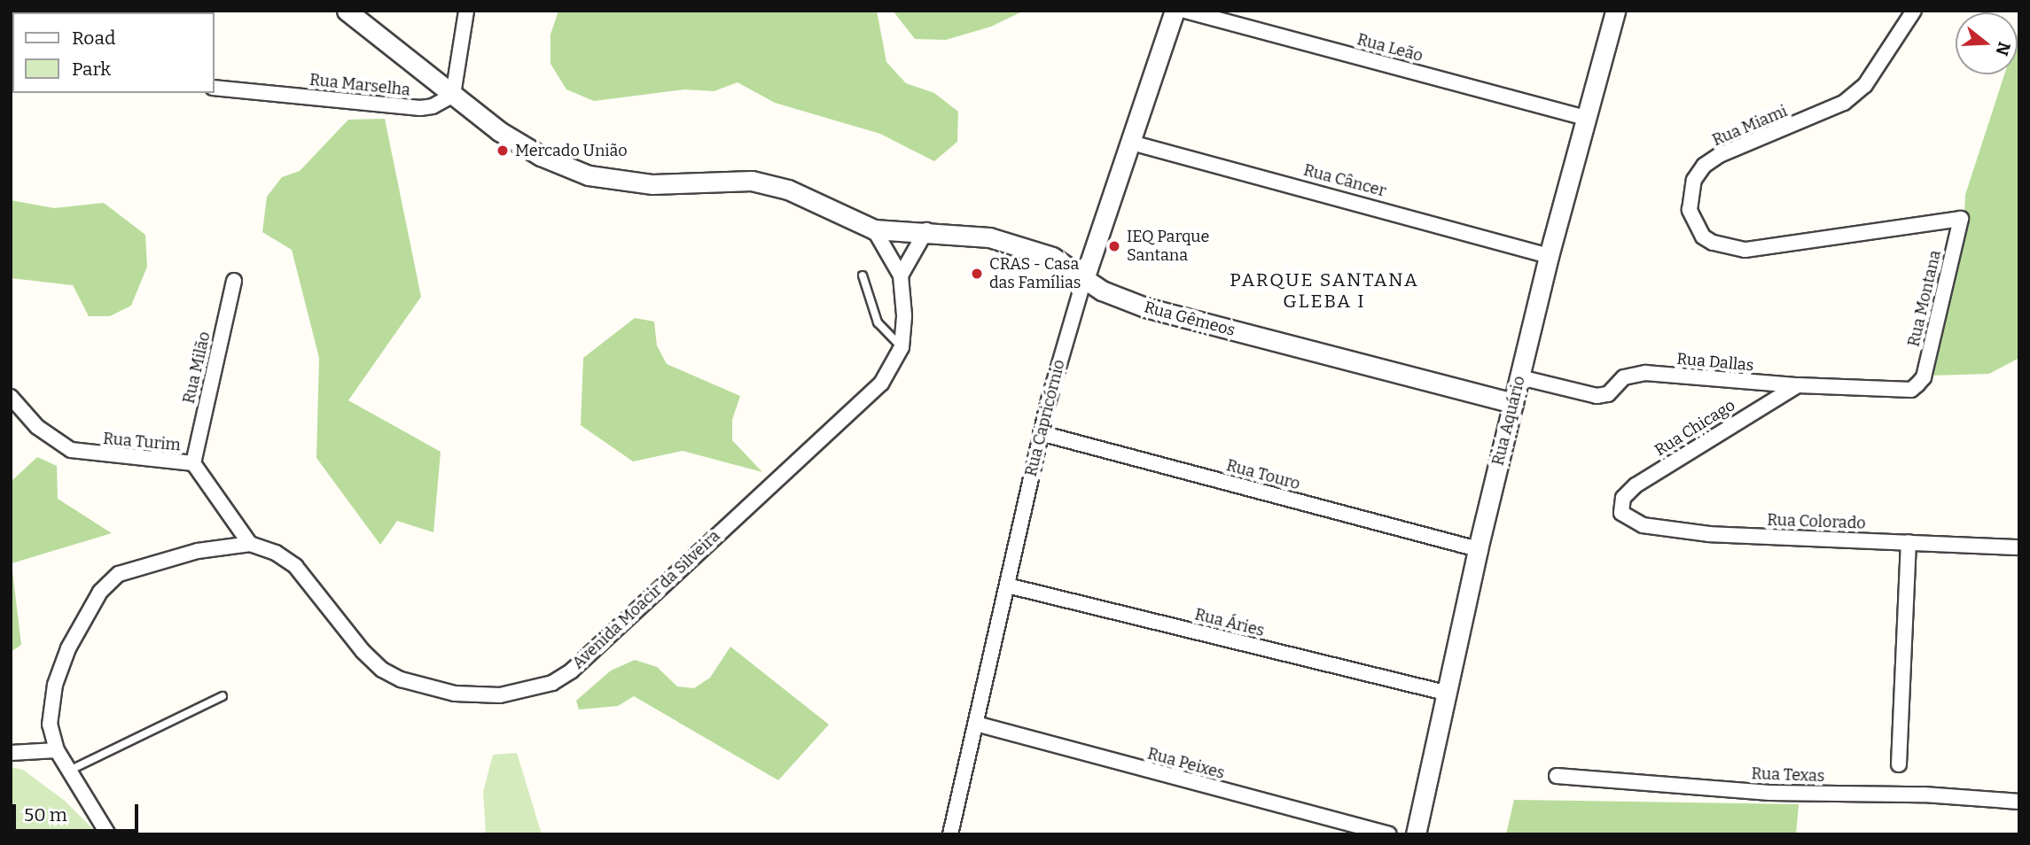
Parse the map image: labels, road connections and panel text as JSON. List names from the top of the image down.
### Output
{
  "streets": {
    "street": [
      "Rua Leão",
      "Rua Marselha",
      "Rua Miami",
      "Rua Câncer",
      "Rua Montana",
      "Rua Gêmeos",
      "Rua Dallas",
      "Rua Milão",
      "Rua Capricórnio",
      "Rua Aquário",
      "Rua Chicago",
      "Rua Turim",
      "Rua Touro",
      "Rua Colorado",
      "Avenida Moacir da Silveira",
      "Rua Áries",
      "Rua Peixes",
      "Rua Texas"
    ]
  },
  "crossings": [
    ["Rua Leão", "Rua Aquário"],
    ["Rua Miami", "Rua Montana"],
    ["Rua Câncer", "Rua Capricórnio"],
    ["Rua Câncer", "Rua Aquário"],
    ["Rua Montana", "Rua Dallas"],
    ["Rua Gêmeos", "Rua Capricórnio"],
    ["Rua Gêmeos", "Rua Aquário"],
    ["Rua Gêmeos", "Avenida Moacir da Silveira"],
    ["Rua Dallas", "Rua Aquário"],
    ["Rua Dallas", "Rua Chicago"],
    ["Rua Milão", "Rua Turim"],
    ["Rua Capricórnio", "Rua Touro"],
    ["Rua Capricórnio", "Rua Áries"],
    ["Rua Capricórnio", "Rua Peixes"],
    ["Rua Aquário", "Rua Touro"],
    ["Rua Aquário", "Rua Áries"],
    ["Rua Chicago", "Rua Colorado"],
    ["Rua Turim", "Avenida Moacir da Silveira"]
  ],
  "districts": ["PARQUE SANTANA GLEBA I"],
  "places": ["Mercado União", "IEQ Parque Santana", "CRAS - Casa das Famílias"],
  "legend": ["Road", "Park"],
  "scale_bar": "50 m",
  "north": "right"
}
